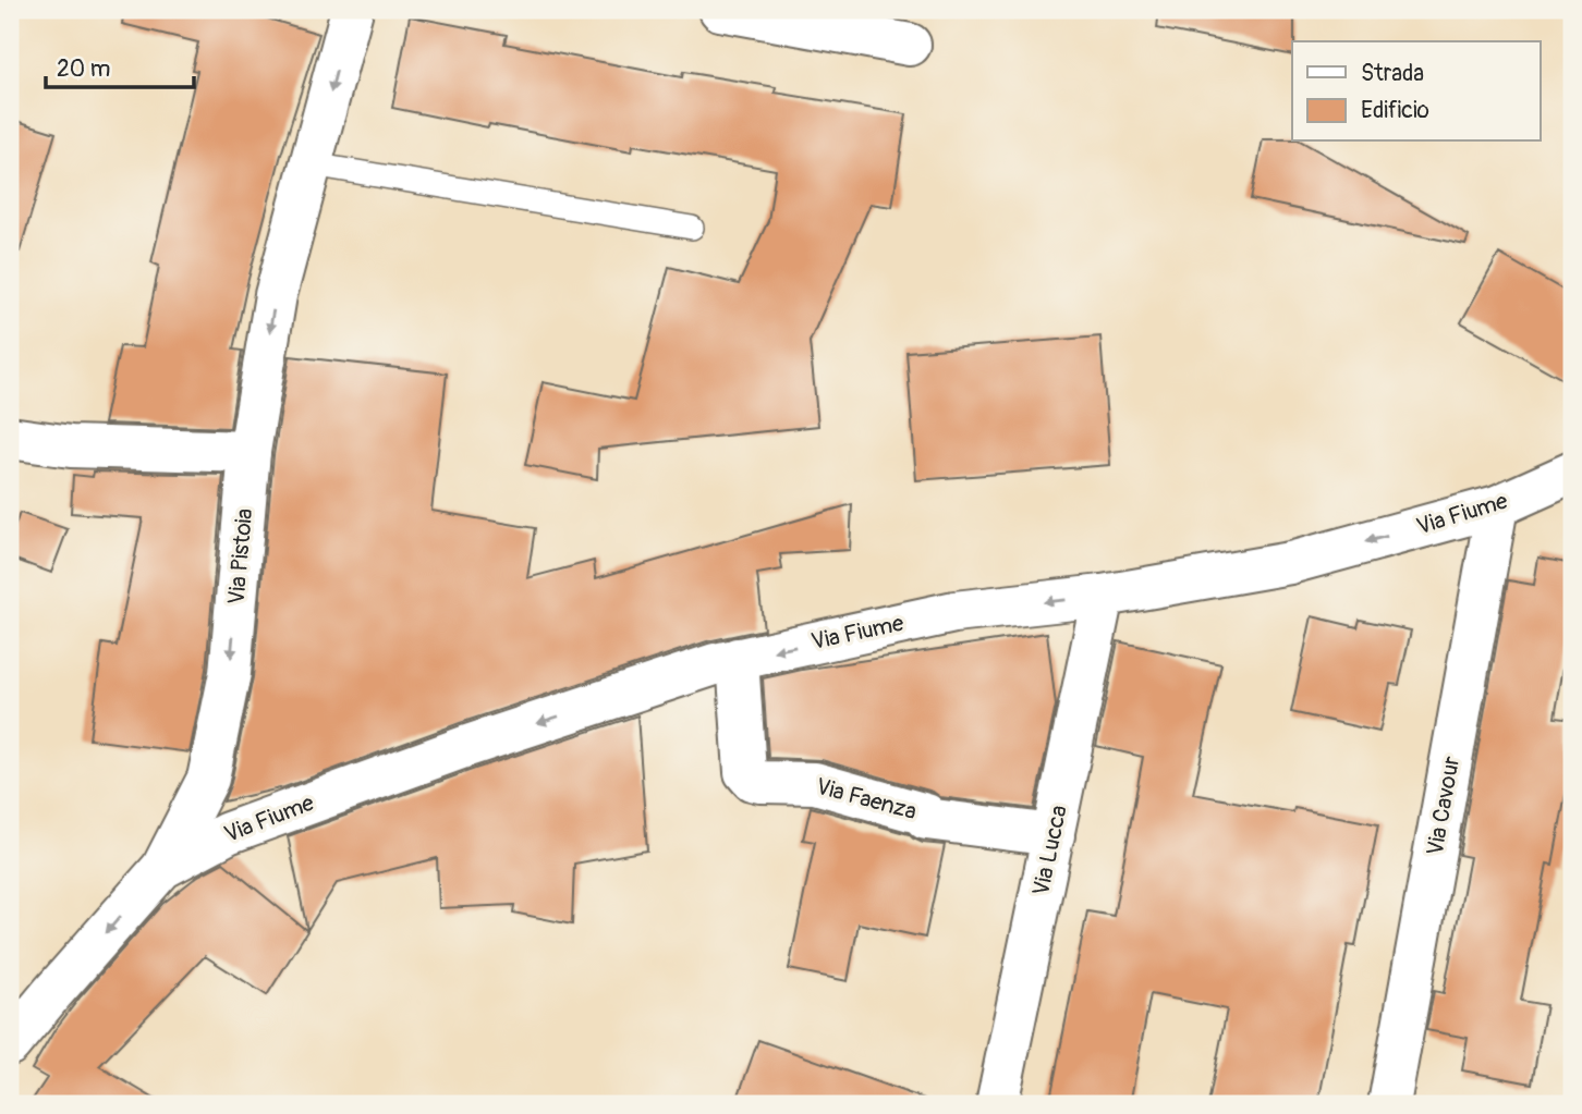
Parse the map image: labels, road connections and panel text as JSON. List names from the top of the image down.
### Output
{
  "streets": {
    "street": [
      "Via Fiume",
      "Via Pistoia",
      "Via Faenza",
      "Via Cavour",
      "Via Lucca"
    ]
  },
  "crossings": [
    ["Via Fiume", "Via Pistoia"],
    ["Via Fiume", "Via Faenza"],
    ["Via Fiume", "Via Cavour"],
    ["Via Fiume", "Via Lucca"],
    ["Via Faenza", "Via Lucca"]
  ],
  "one_way": ["Via Fiume", "Via Pistoia"],
  "legend": ["Strada", "Edificio"],
  "scale_bar": "20 m"
}
